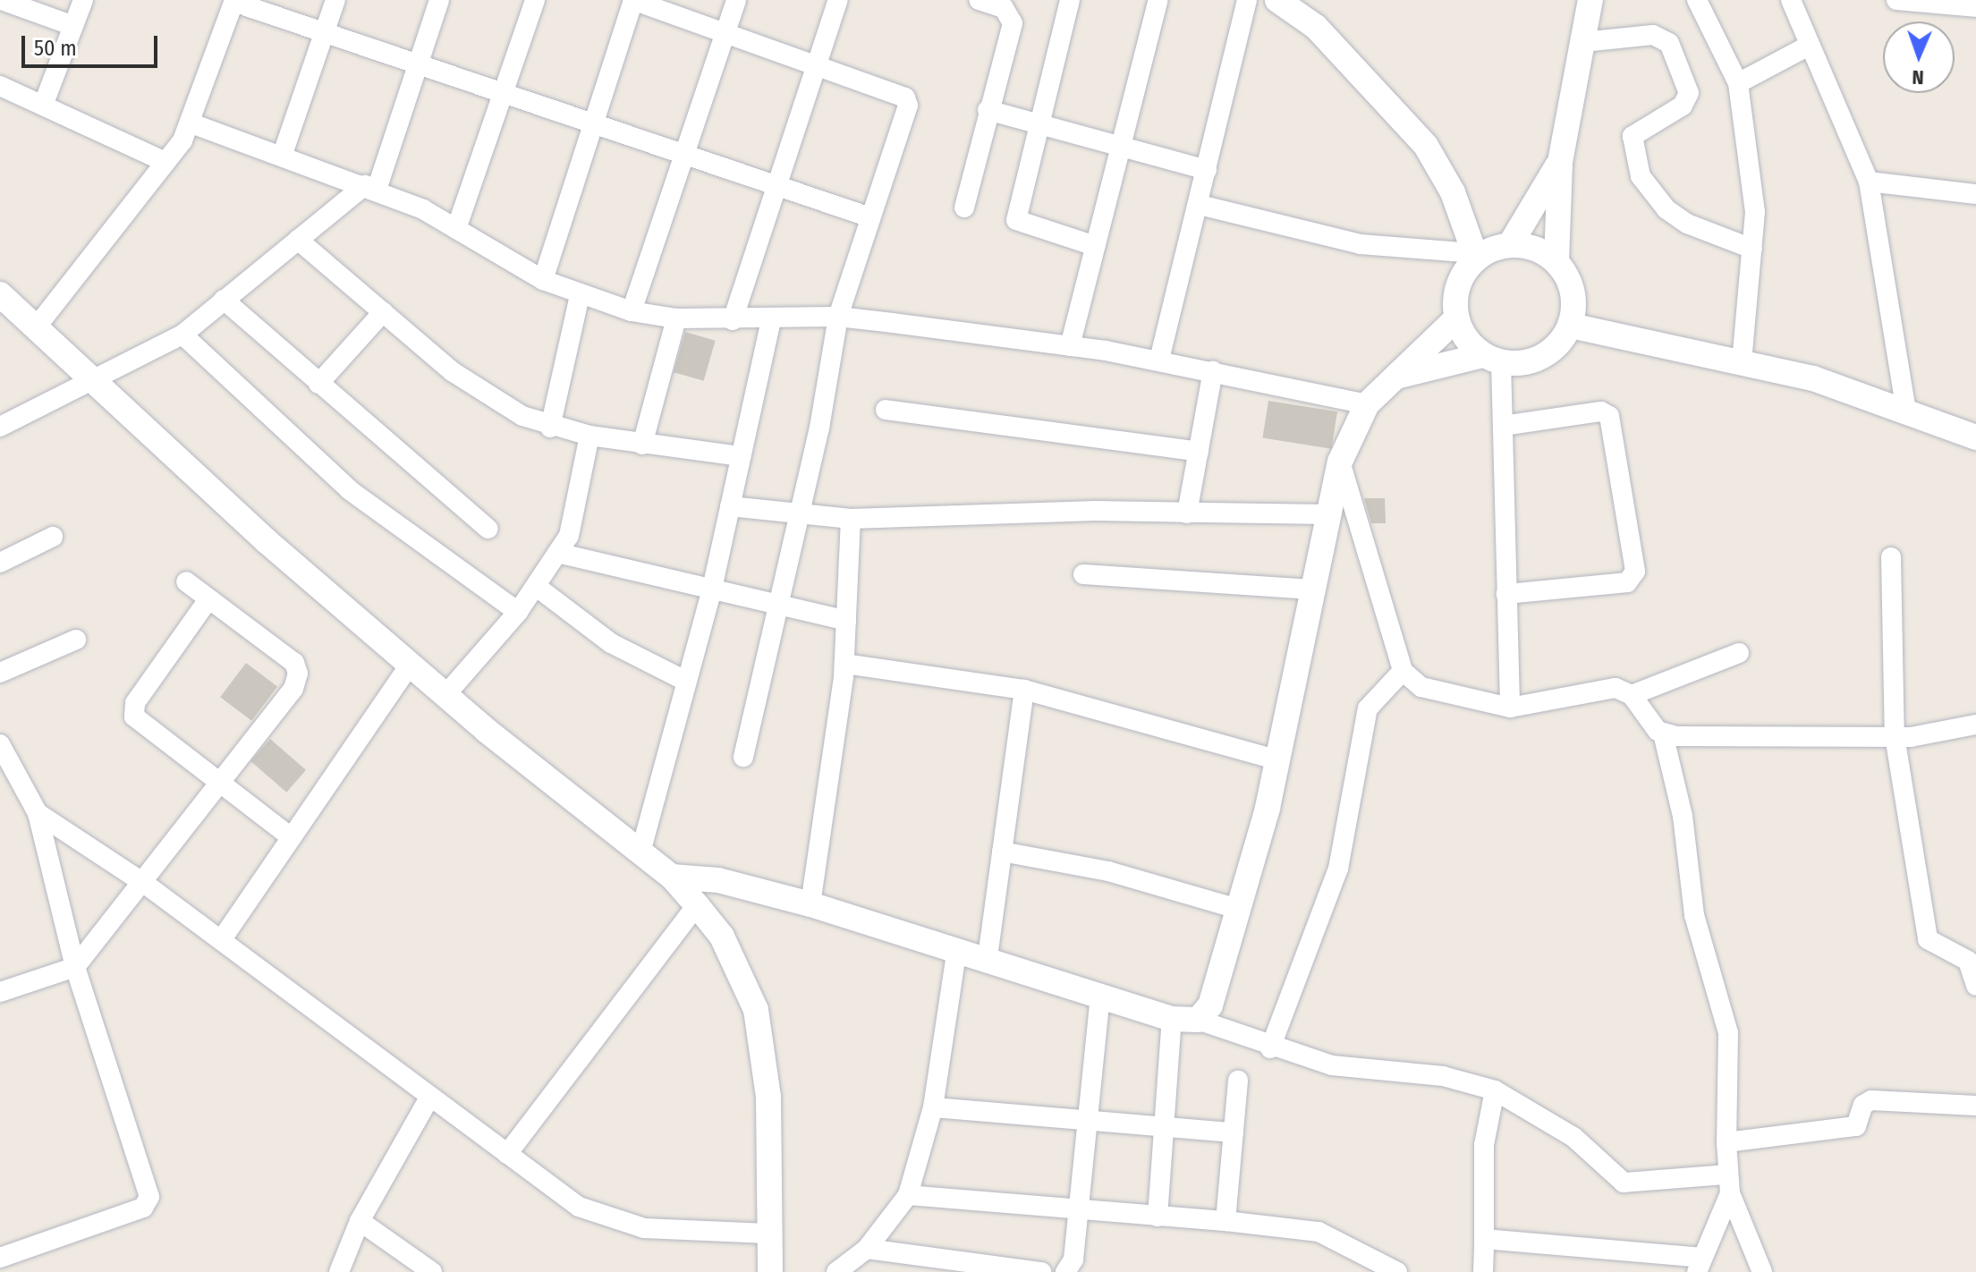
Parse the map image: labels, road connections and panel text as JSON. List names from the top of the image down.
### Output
{
  "scale_bar": "50 m",
  "north": "bottom"
}
